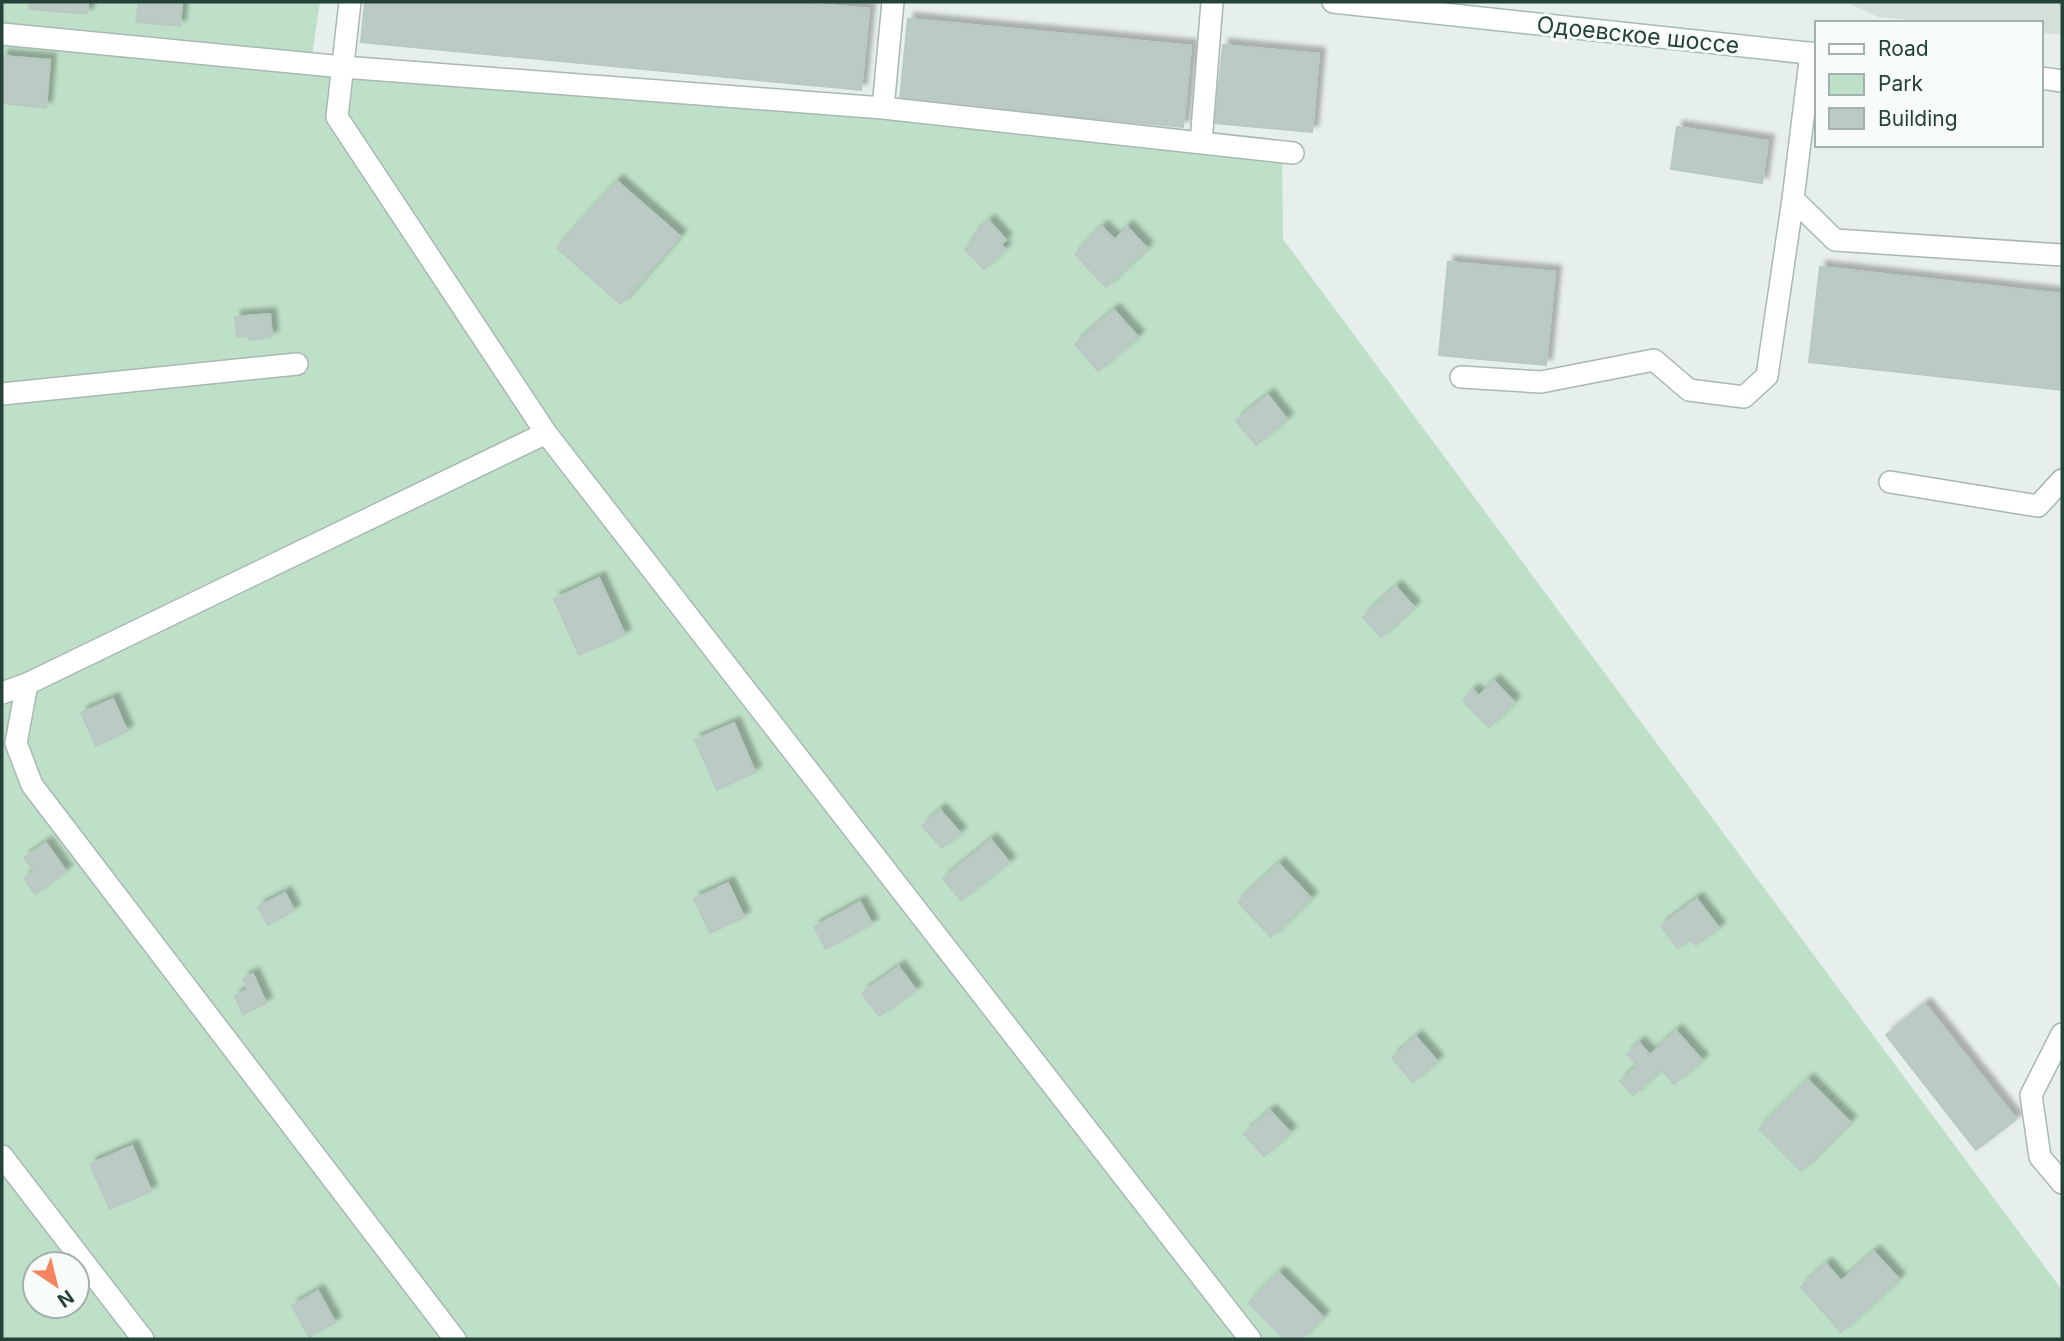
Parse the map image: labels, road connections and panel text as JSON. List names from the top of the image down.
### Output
{
  "streets": {
    "main road": ["Одоевское шоссе"]
  },
  "legend": ["Road", "Park", "Building"],
  "north": "bottom right"
}
